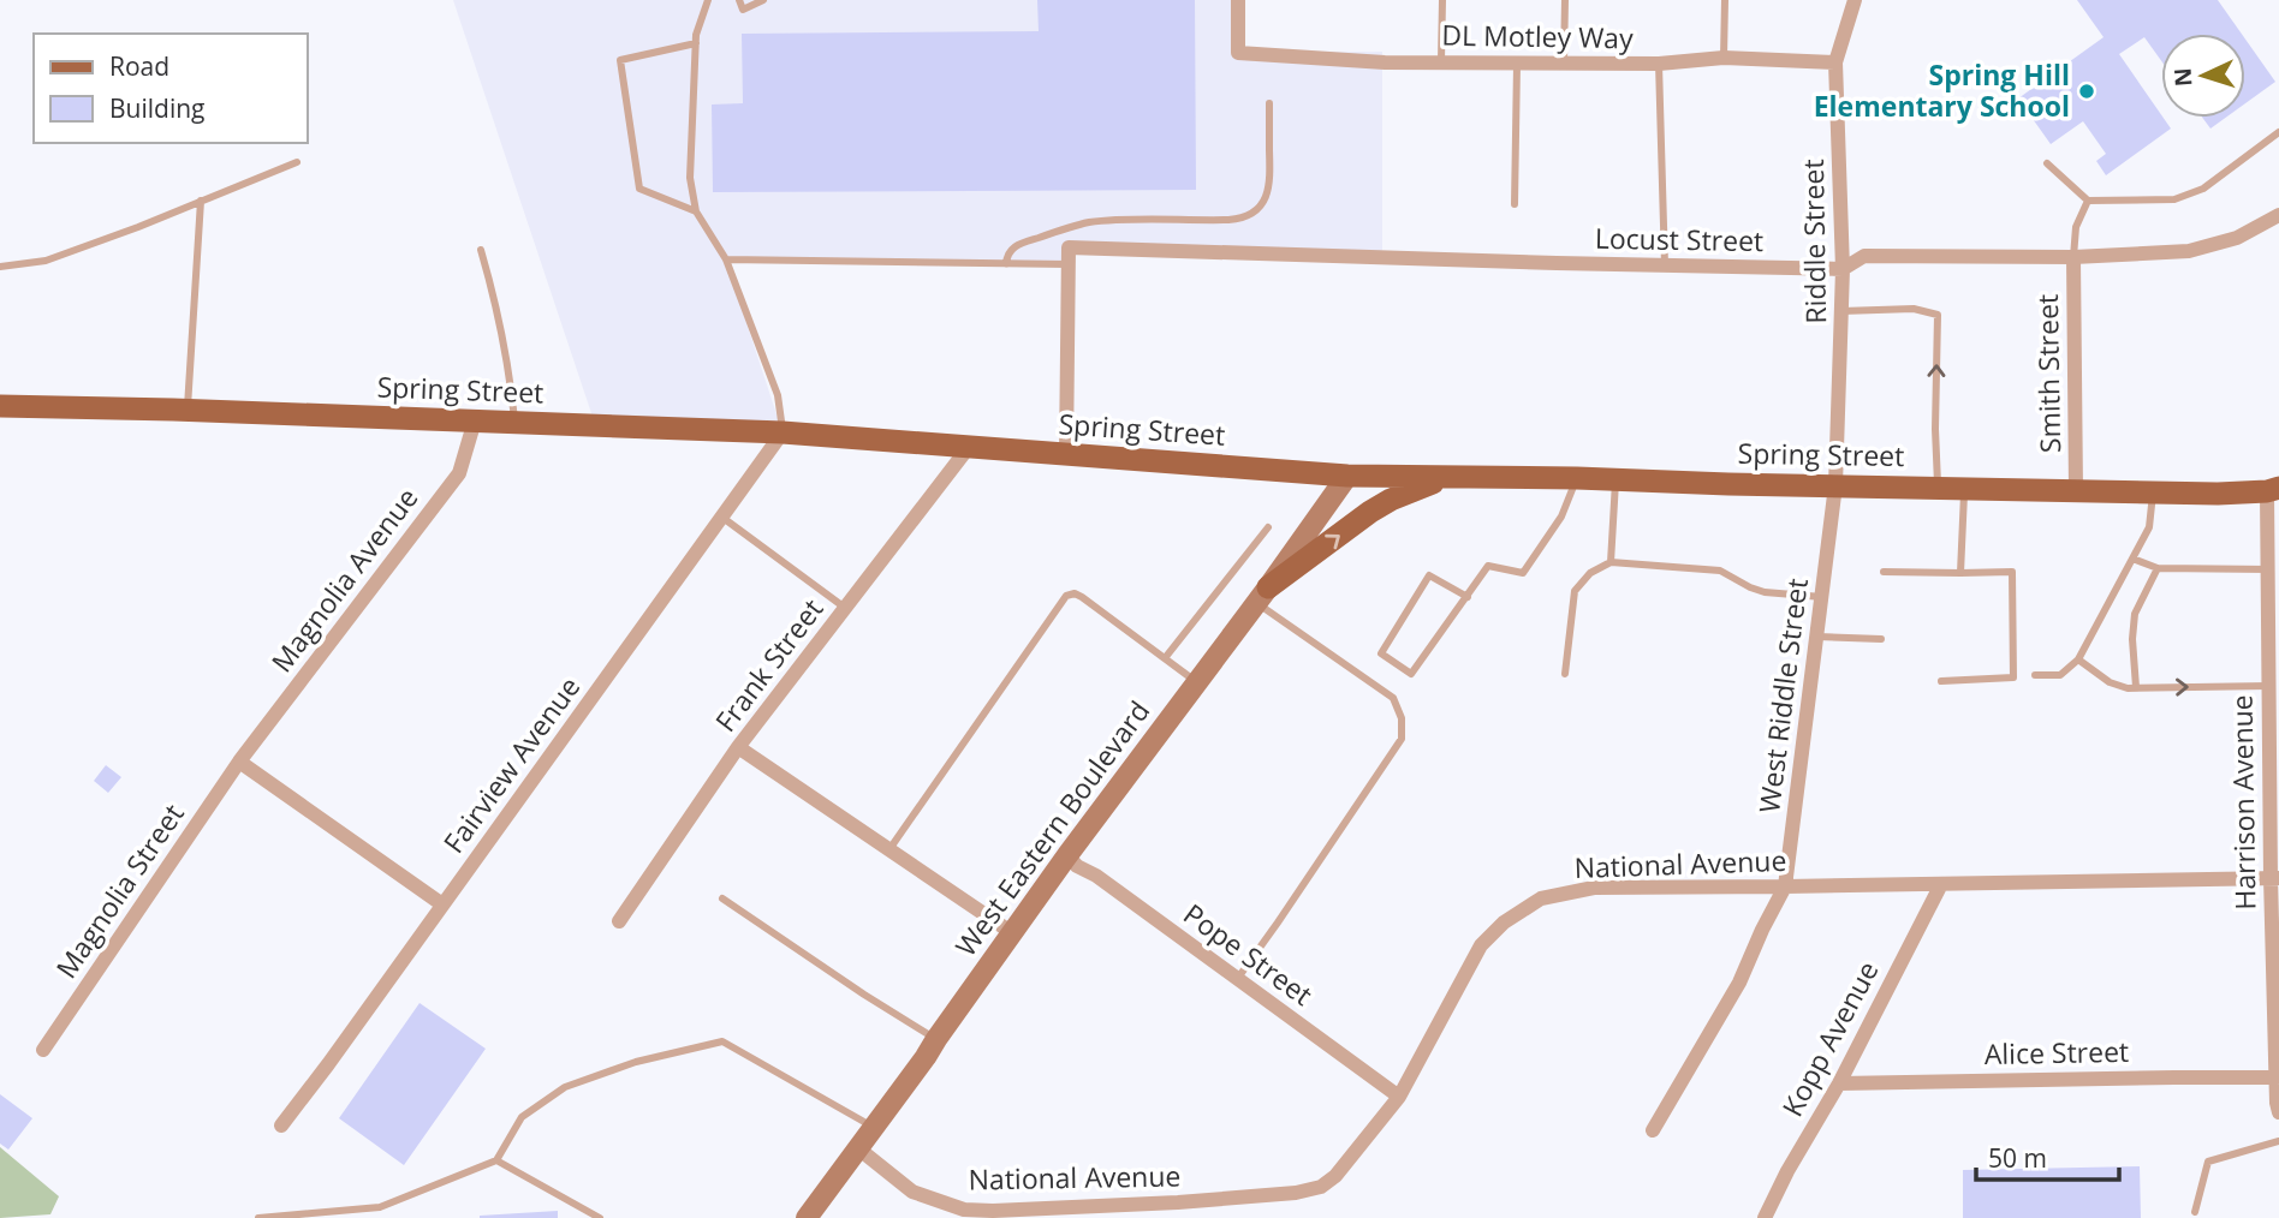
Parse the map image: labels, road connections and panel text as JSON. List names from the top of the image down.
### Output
{
  "streets": {
    "main road": ["Spring Street", "West Eastern Boulevard"],
    "street": [
      "DL Motley Way",
      "Locust Street",
      "Riddle Street",
      "Smith Street",
      "Magnolia Avenue",
      "Frank Street",
      "West Riddle Street",
      "Fairview Avenue",
      "Harrison Avenue",
      "National Avenue",
      "Magnolia Street",
      "Pope Street",
      "Kopp Avenue",
      "Alice Street"
    ]
  },
  "crossings": [
    ["DL Motley Way", "Riddle Street"],
    ["Locust Street", "Riddle Street"],
    ["Locust Street", "Smith Street"],
    ["Riddle Street", "Spring Street"],
    ["Riddle Street", "West Riddle Street"],
    ["Smith Street", "Spring Street"],
    ["Spring Street", "Magnolia Avenue"],
    ["Spring Street", "Frank Street"],
    ["Spring Street", "West Riddle Street"],
    ["Spring Street", "Fairview Avenue"],
    ["Spring Street", "Harrison Avenue"],
    ["Spring Street", "West Eastern Boulevard"],
    ["Magnolia Avenue", "Magnolia Street"],
    ["West Riddle Street", "National Avenue"],
    ["Harrison Avenue", "National Avenue"],
    ["Harrison Avenue", "Alice Street"],
    ["West Eastern Boulevard", "National Avenue"],
    ["West Eastern Boulevard", "Pope Street"],
    ["National Avenue", "Pope Street"],
    ["National Avenue", "Kopp Avenue"],
    ["Kopp Avenue", "Alice Street"]
  ],
  "places": ["Spring Hill Elementary School"],
  "legend": ["Road", "Building"],
  "scale_bar": "50 m",
  "north": "left"
}
